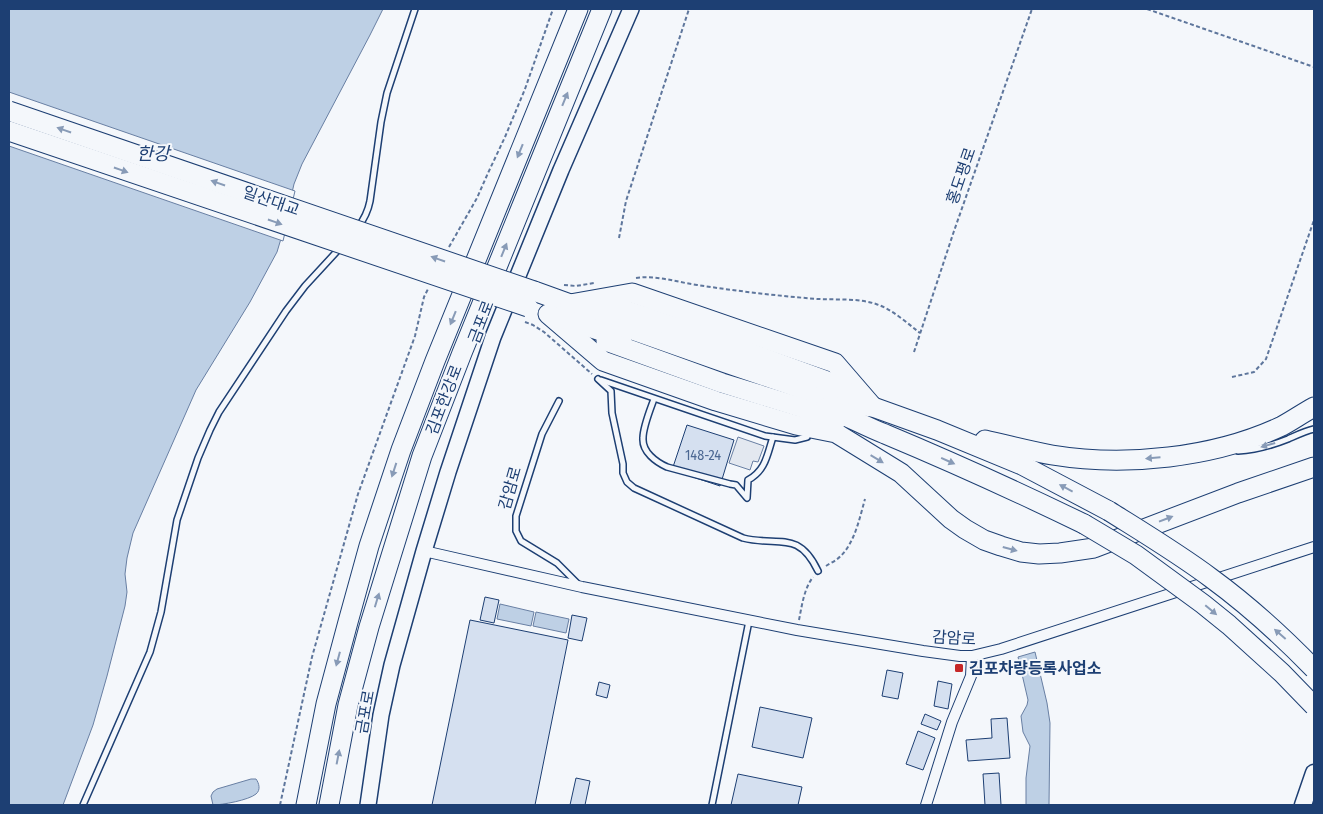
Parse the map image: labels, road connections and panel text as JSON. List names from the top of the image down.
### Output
{
  "streets": {
    "highway": ["일산대교", "김포한강로"],
    "main road": ["금포로"],
    "street": ["감암로"],
    "path": ["홍도평로"]
  },
  "crossings": [
    ["금포로", "감암로"]
  ],
  "water": ["한강"],
  "places": {
    "transit": ["김포차량등록사업소"]
  },
  "house_numbers": ["148-24"]
}
